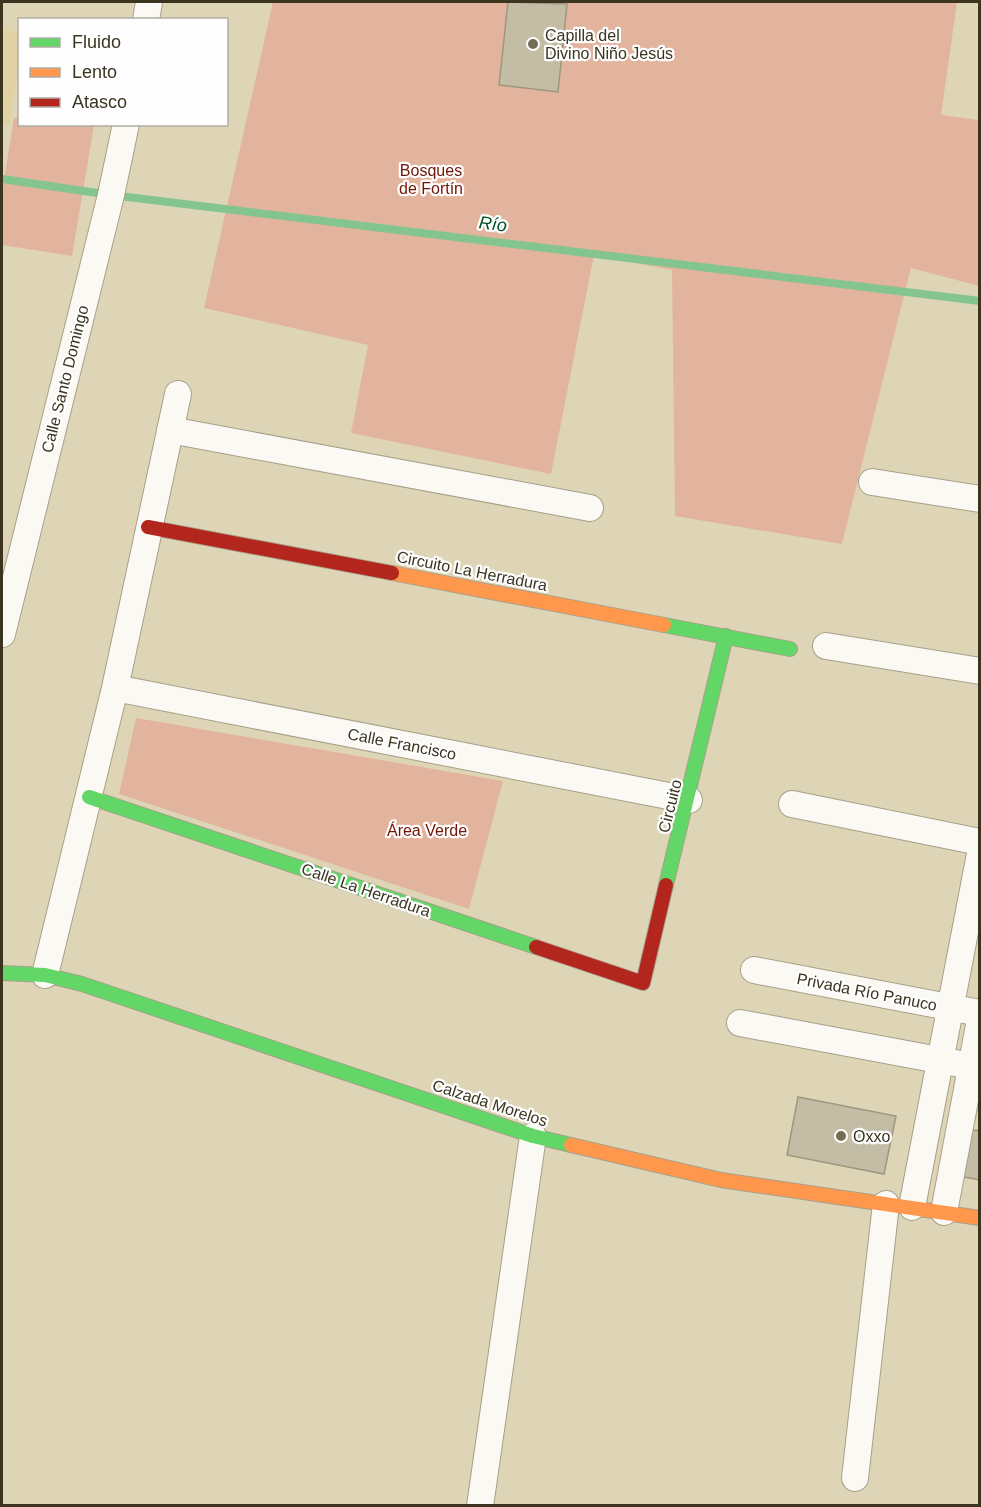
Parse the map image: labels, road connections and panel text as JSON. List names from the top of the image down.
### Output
{
  "streets": {
    "street": [
      "Calle Santo Domingo",
      "Circuito La Herradura",
      "Calle Francisco",
      "Circuito",
      "Calle La Herradura",
      "Privada Río Panuco",
      "Calzada Morelos"
    ]
  },
  "crossings": [
    ["Circuito La Herradura", "Circuito"],
    ["Calle Francisco", "Circuito"],
    ["Circuito", "Calle La Herradura"]
  ],
  "water": ["Río"],
  "parks": ["Bosques de Fortín", "Área Verde"],
  "places": ["Capilla del Divino Niño Jesús", "Oxxo"],
  "legend": ["Fluido", "Lento", "Atasco"]
}
